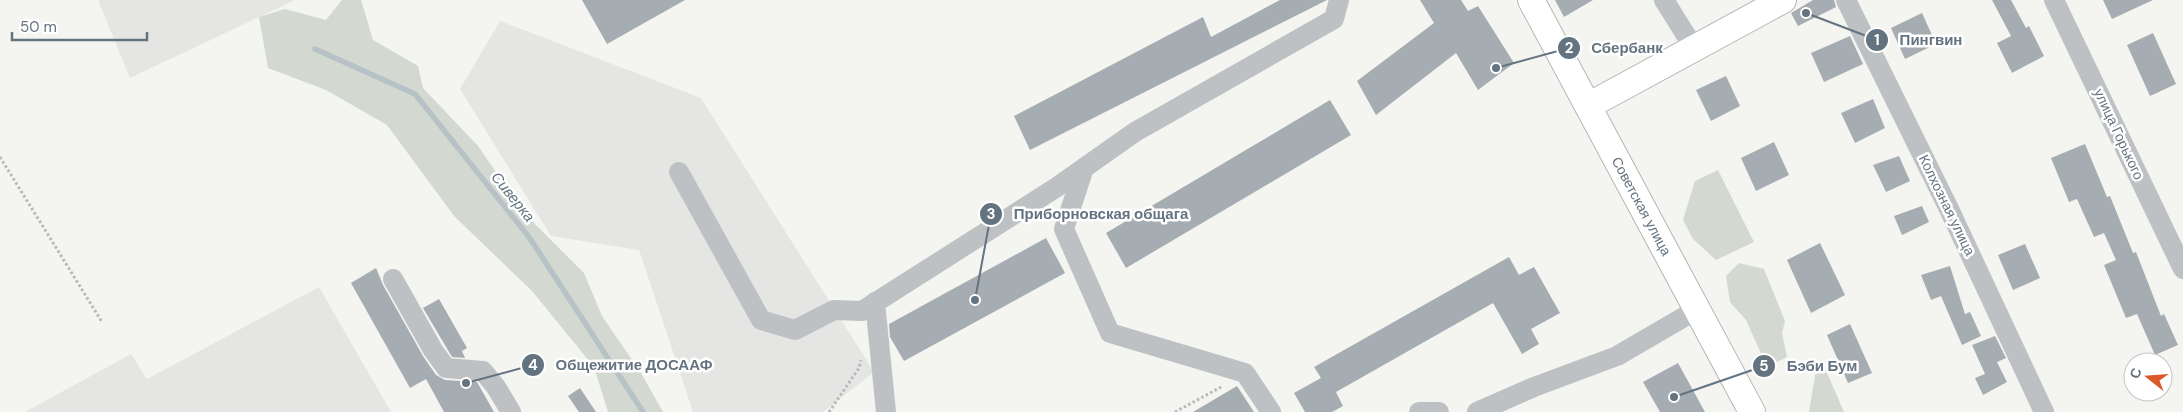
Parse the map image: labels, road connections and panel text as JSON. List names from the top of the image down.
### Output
{
  "streets": {
    "main road": ["Советская улица"],
    "street": ["улица Горького", "Колхозная улица"]
  },
  "water": ["Сиверка"],
  "places": [
    "Пингвин",
    "Сбербанк",
    "Приборновская общага",
    "Общежитие ДОСААФ",
    "Бэби Бум"
  ],
  "scale_bar": "50 m",
  "north": "left"
}
